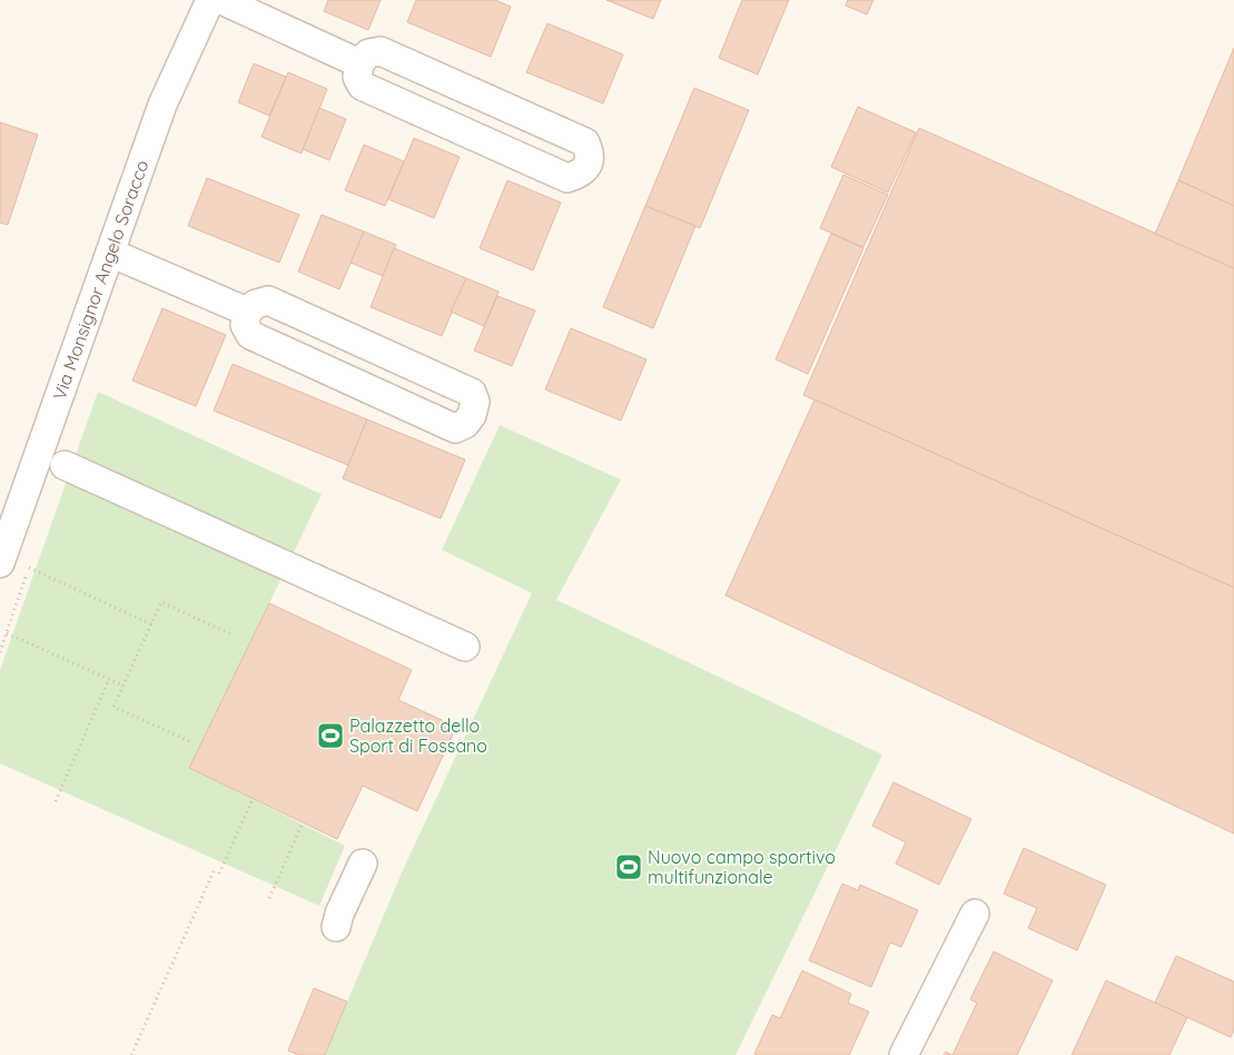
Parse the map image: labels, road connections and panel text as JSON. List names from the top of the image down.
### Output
{
  "streets": {
    "street": ["Via Monsignor Angelo Soracco"]
  },
  "places": {
    "sports": ["Palazzetto dello Sport di Fossano", "Nuovo campo sportivo multifunzionale"]
  }
}
